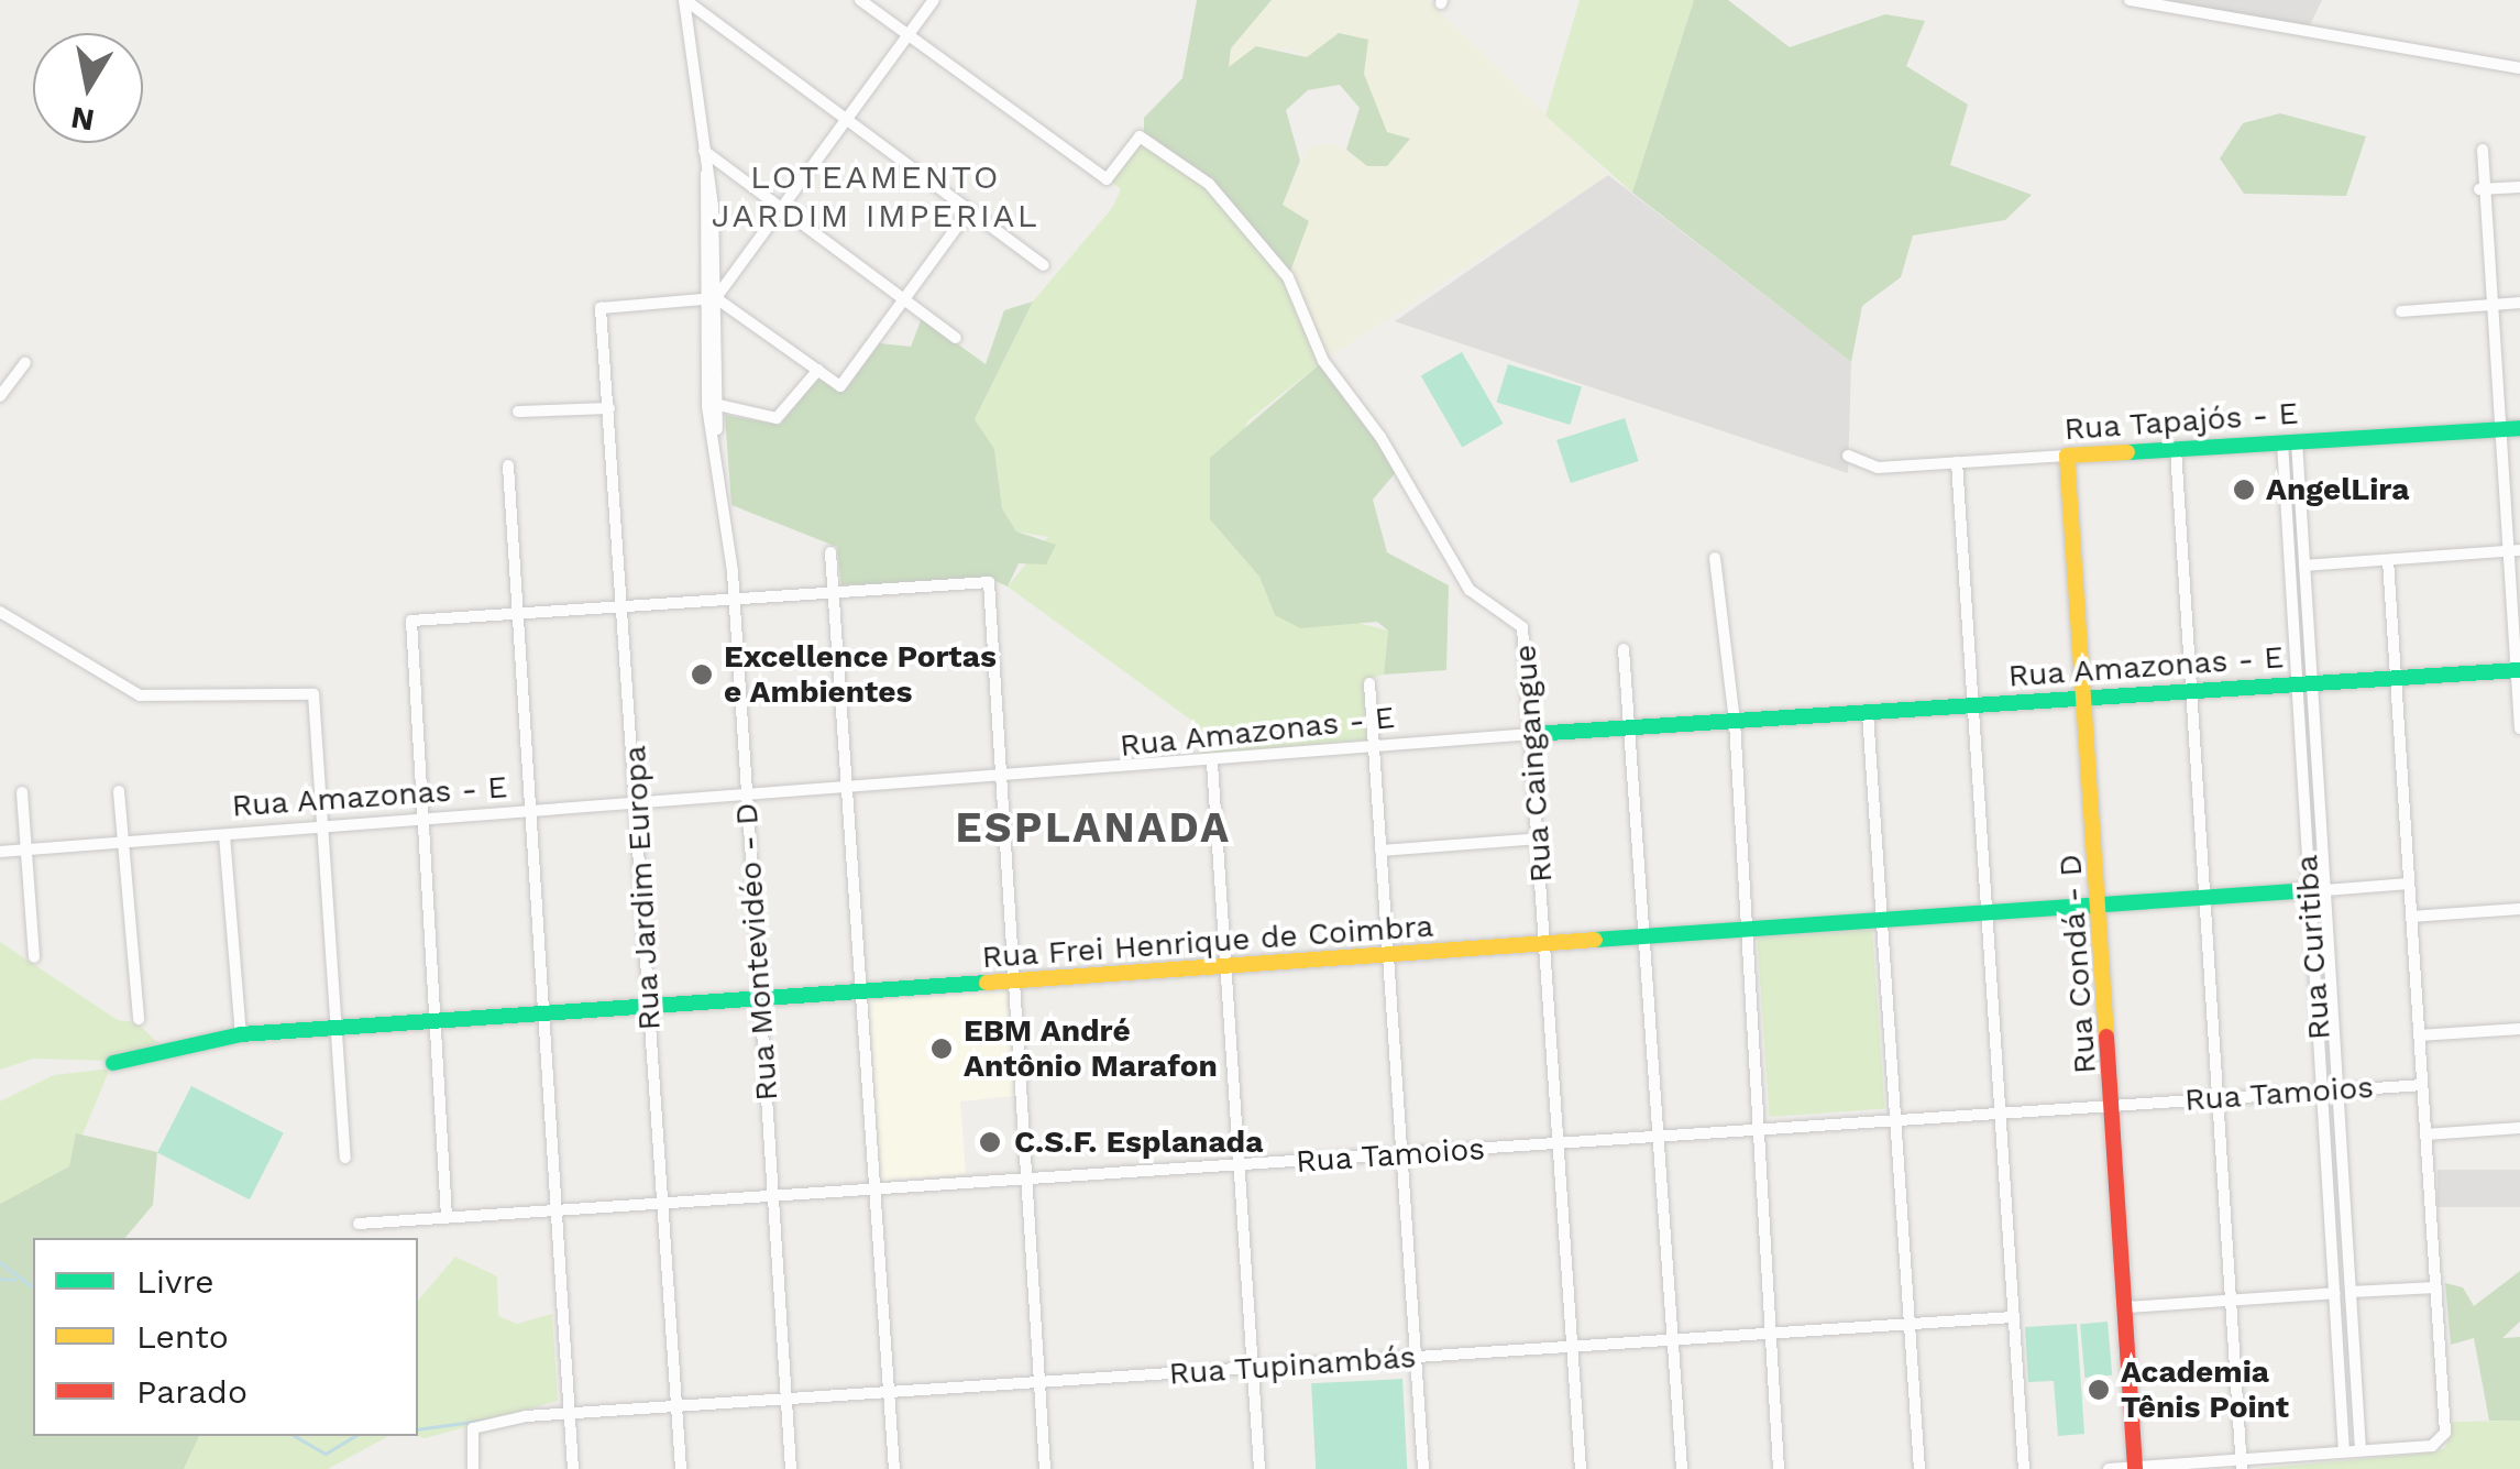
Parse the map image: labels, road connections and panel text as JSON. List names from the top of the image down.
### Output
{
  "streets": {
    "street": [
      "Rua Tapajós - E",
      "Rua Amazonas - E",
      "Rua Caingangue",
      "Rua Jardim Europa",
      "Rua Frei Henrique de Coimbra",
      "Rua Curitiba",
      "Rua Montevidéo - D",
      "Rua Condá - D",
      "Rua Tamoios",
      "Rua Tupinambás"
    ]
  },
  "crossings": [
    ["Rua Tapajós - E", "Rua Curitiba"],
    ["Rua Tapajós - E", "Rua Condá - D"],
    ["Rua Amazonas - E", "Rua Caingangue"],
    ["Rua Amazonas - E", "Rua Jardim Europa"],
    ["Rua Amazonas - E", "Rua Curitiba"],
    ["Rua Amazonas - E", "Rua Montevidéo - D"],
    ["Rua Amazonas - E", "Rua Condá - D"],
    ["Rua Caingangue", "Rua Frei Henrique de Coimbra"],
    ["Rua Caingangue", "Rua Tamoios"],
    ["Rua Caingangue", "Rua Tupinambás"],
    ["Rua Jardim Europa", "Rua Frei Henrique de Coimbra"],
    ["Rua Jardim Europa", "Rua Montevidéo - D"],
    ["Rua Jardim Europa", "Rua Tamoios"],
    ["Rua Jardim Europa", "Rua Tupinambás"],
    ["Rua Frei Henrique de Coimbra", "Rua Curitiba"],
    ["Rua Frei Henrique de Coimbra", "Rua Montevidéo - D"],
    ["Rua Frei Henrique de Coimbra", "Rua Condá - D"],
    ["Rua Curitiba", "Rua Tamoios"],
    ["Rua Montevidéo - D", "Rua Tamoios"],
    ["Rua Montevidéo - D", "Rua Tupinambás"],
    ["Rua Condá - D", "Rua Tamoios"]
  ],
  "districts": ["LOTEAMENTO JARDIM IMPERIAL", "ESPLANADA"],
  "places": [
    "AngelLira",
    "Excellence Portas e Ambientes",
    "EBM André Antônio Marafon",
    "C.S.F. Esplanada",
    "Academia Tênis Point"
  ],
  "legend": ["Livre", "Lento", "Parado"],
  "north": "bottom"
}
